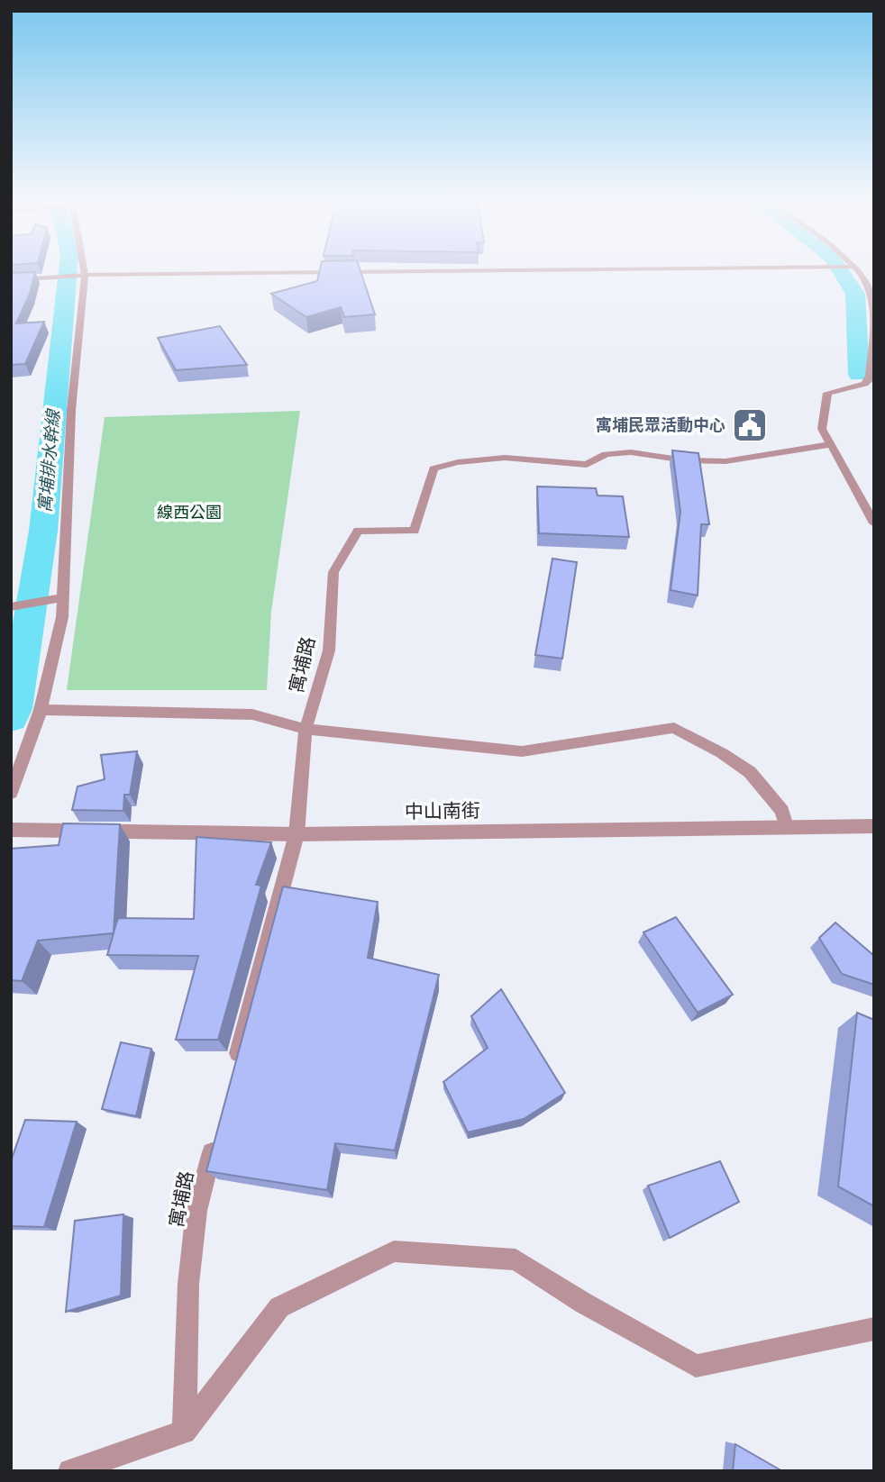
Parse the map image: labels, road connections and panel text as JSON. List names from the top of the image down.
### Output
{
  "streets": {
    "street": ["中山南街"],
    "lane": ["寓埔路"]
  },
  "crossings": [
    ["寓埔路", "中山南街"]
  ],
  "water": ["寓埔排水幹線"],
  "parks": ["線西公園"],
  "places": {
    "public building": ["寓埔民眾活動中心"]
  }
}
